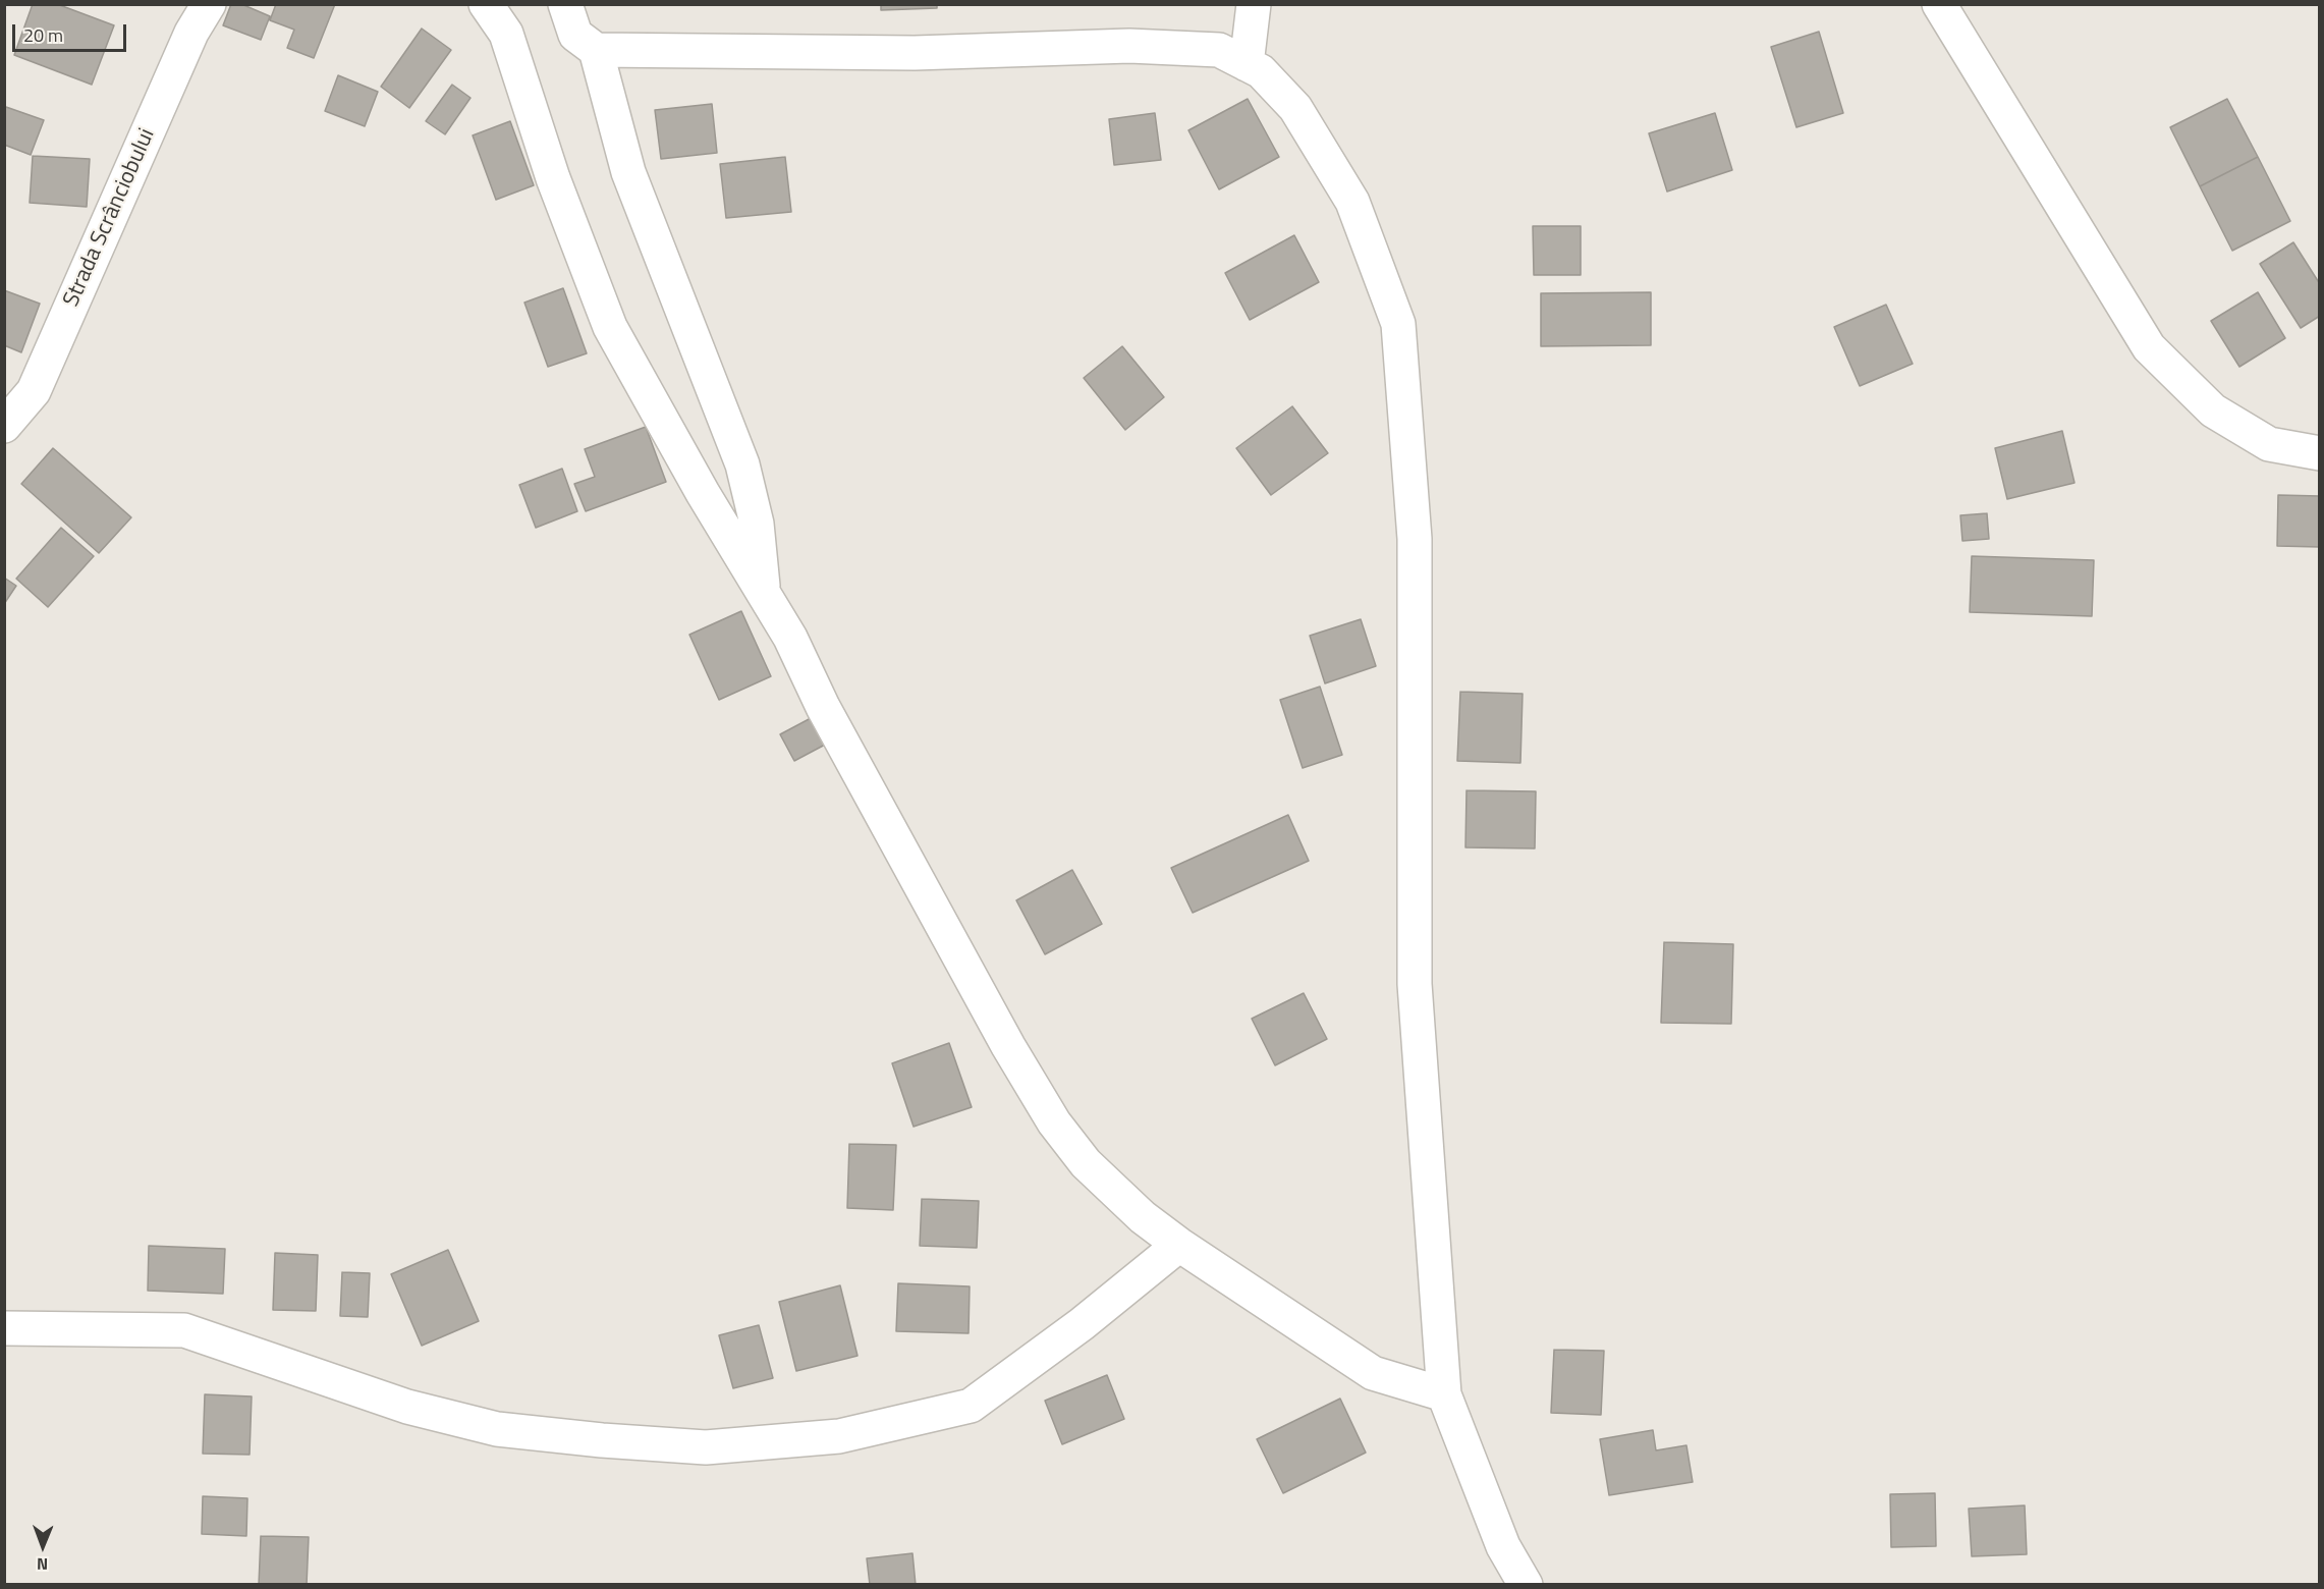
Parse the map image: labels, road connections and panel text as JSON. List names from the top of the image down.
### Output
{
  "streets": {
    "street": ["Strada Scrânciobului"]
  },
  "scale_bar": "20 m",
  "north": "bottom"
}
